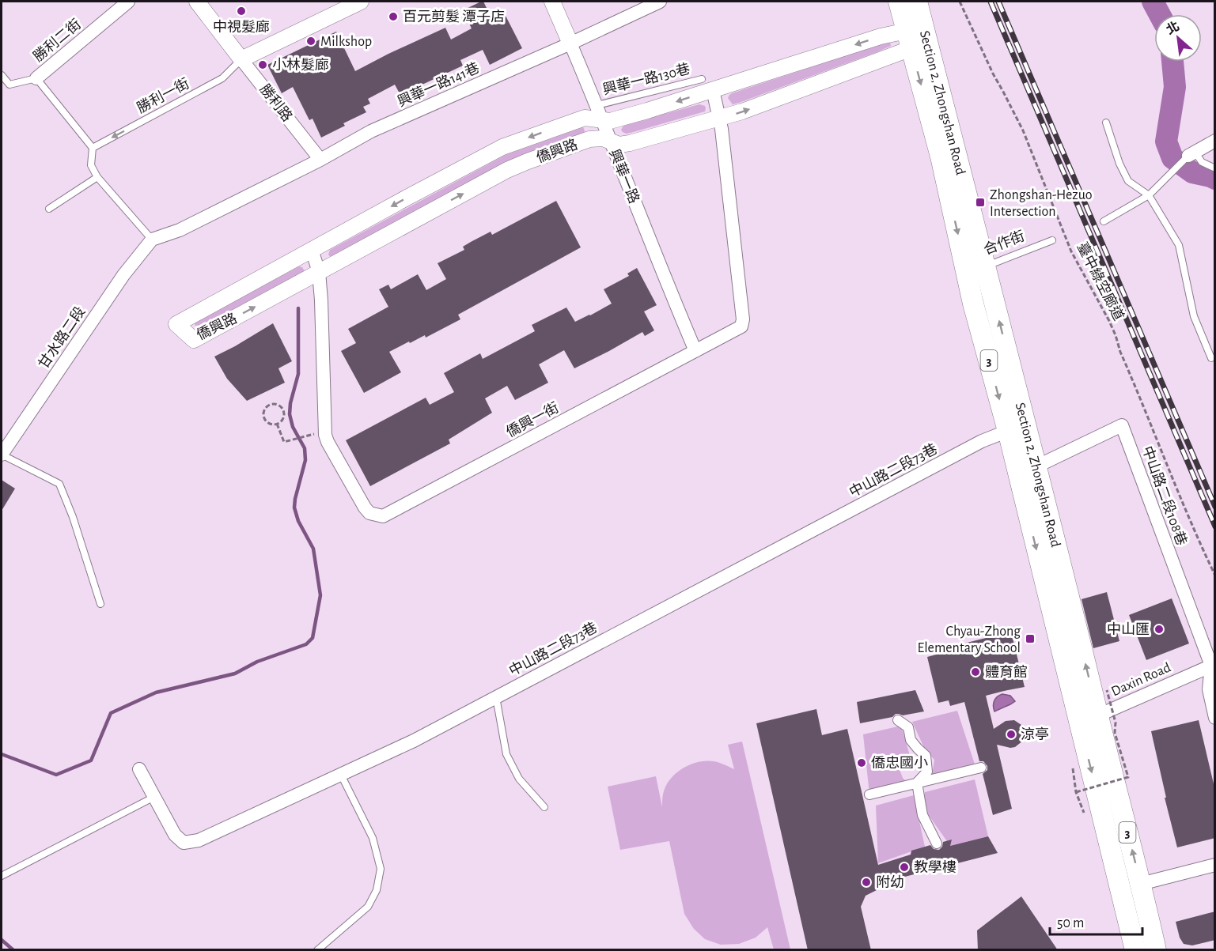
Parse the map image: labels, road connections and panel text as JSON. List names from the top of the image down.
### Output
{
  "streets": {
    "main road": ["Section 2, Zhongshan Road", "3"],
    "street": [
      "勝利二街",
      "興華一路141巷",
      "勝利路",
      "僑興路",
      "興華一路",
      "甘水路二段",
      "僑興一街",
      "中山路二段73巷",
      "中山路二段108巷",
      "Daxin Road"
    ],
    "lane": ["興華一路130巷", "勝利一街", "合作街"],
    "path": ["臺中綠空廊道"]
  },
  "crossings": [
    ["興華一路130巷", "興華一路"],
    ["興華一路141巷", "勝利路"],
    ["興華一路141巷", "興華一路"],
    ["興華一路141巷", "甘水路二段"],
    ["勝利一街", "勝利路"],
    ["Section 2, Zhongshan Road", "僑興路"],
    ["Section 2, Zhongshan Road", "合作街"],
    ["Section 2, Zhongshan Road", "中山路二段73巷"],
    ["Section 2, Zhongshan Road", "中山路二段108巷"],
    ["Section 2, Zhongshan Road", "Daxin Road"],
    ["僑興路", "興華一路"],
    ["僑興路", "僑興一街"],
    ["興華一路", "僑興一街"],
    ["中山路二段108巷", "Daxin Road"]
  ],
  "one_way": ["勝利一街"],
  "places": {
    "other": [
      "中視髮廊",
      "百元剪髮 潭子店",
      "Milkshop",
      "小林髮廊",
      "中山匯",
      "體育館",
      "涼亭",
      "僑忠國小",
      "教學樓",
      "附幼"
    ],
    "transit": ["Zhongshan-Hezuo Intersection", "Chyau-Zhong Elementary School"]
  },
  "scale_bar": "50 m",
  "north": "top left"
}
